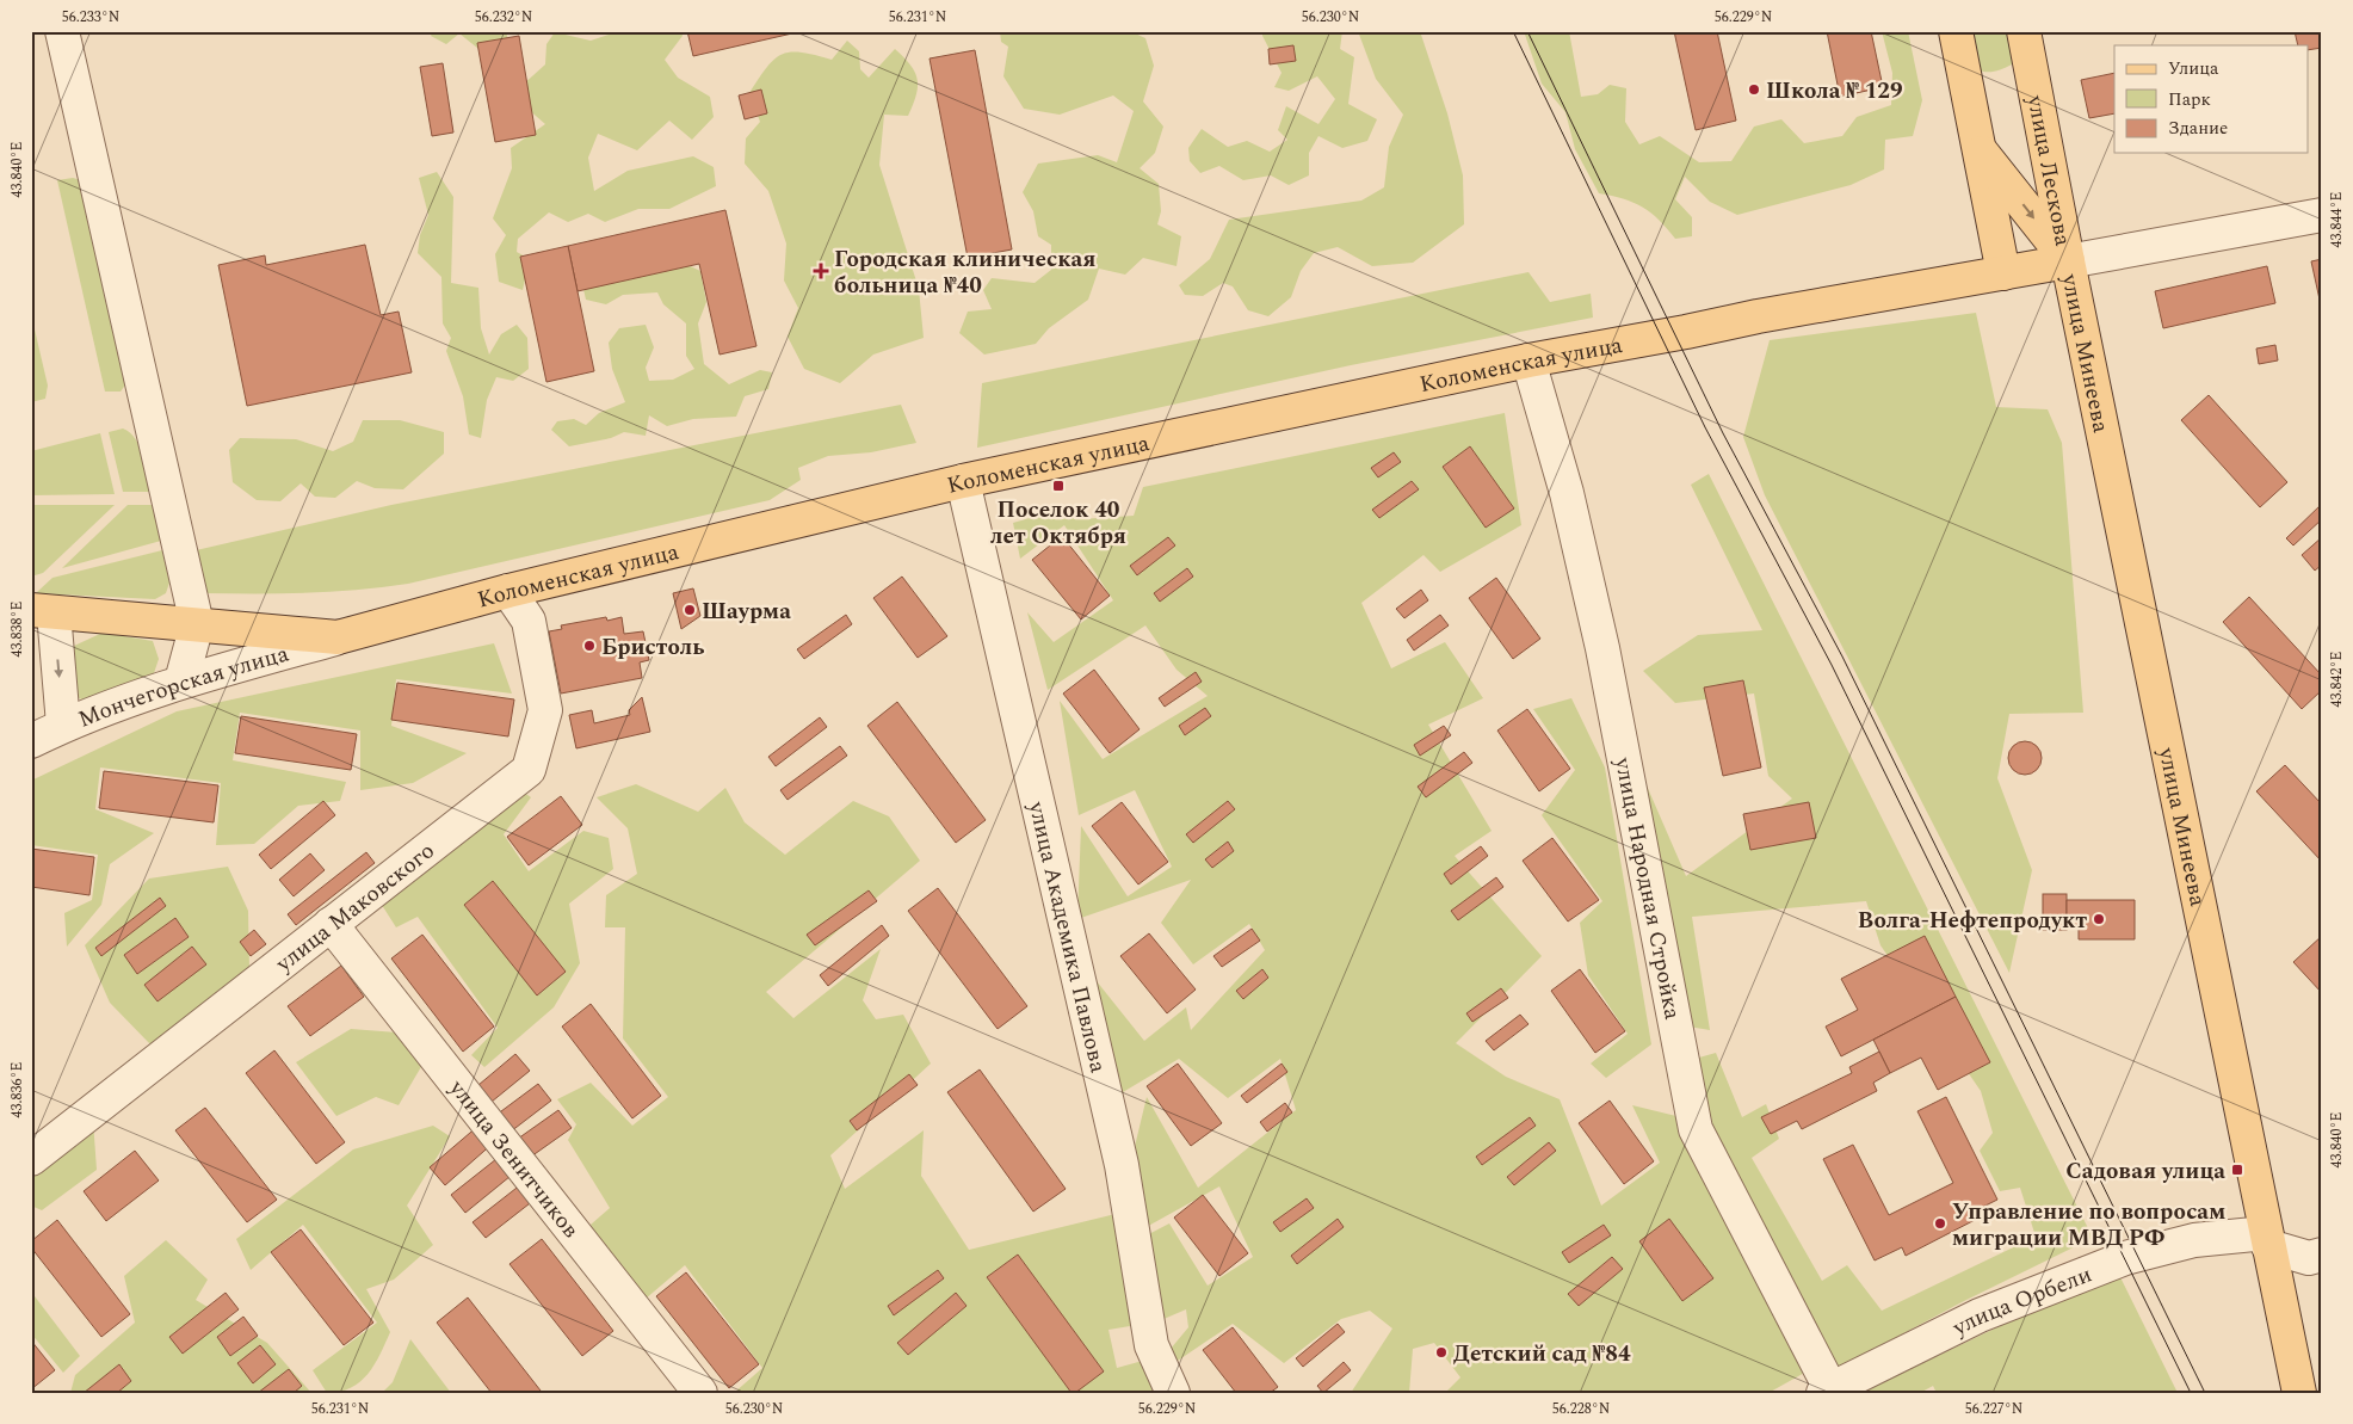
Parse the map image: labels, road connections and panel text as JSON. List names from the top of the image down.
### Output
{
  "streets": {
    "main road": ["улица Лескова", "улица Минеева", "Коломенская улица"],
    "street": [
      "Мончегорская улица",
      "улица Народная Стройка",
      "улица Маковского",
      "улица Академика Павлова",
      "улица Зенитчиков",
      "улица Орбели"
    ]
  },
  "crossings": [
    ["улица Лескова", "улица Минеева"],
    ["улица Лескова", "Коломенская улица"],
    ["улица Минеева", "Коломенская улица"],
    ["улица Минеева", "улица Орбели"],
    ["Коломенская улица", "Мончегорская улица"],
    ["Коломенская улица", "улица Народная Стройка"],
    ["Коломенская улица", "улица Маковского"],
    ["Коломенская улица", "улица Академика Павлова"],
    ["улица Народная Стройка", "улица Орбели"],
    ["улица Маковского", "улица Зенитчиков"]
  ],
  "places": {
    "other": [
      "Школа № 129",
      "Шаурма",
      "Бристоль",
      "Волга-Нефтепродукт",
      "Управление по вопросам миграции МВД РФ",
      "Детский сад №84"
    ],
    "health": ["Городская клиническая больница №40"],
    "transit": ["Поселок 40 лет Октября", "Садовая улица"]
  },
  "legend": ["Улица", "Парк", "Здание"],
  "coordinates": [
    "56.233°N",
    "56.232°N",
    "56.231°N",
    "56.230°N",
    "56.229°N",
    "43.840°E",
    "43.844°E",
    "43.838°E",
    "43.842°E",
    "43.836°E",
    "56.228°N",
    "56.227°N"
  ]
}
